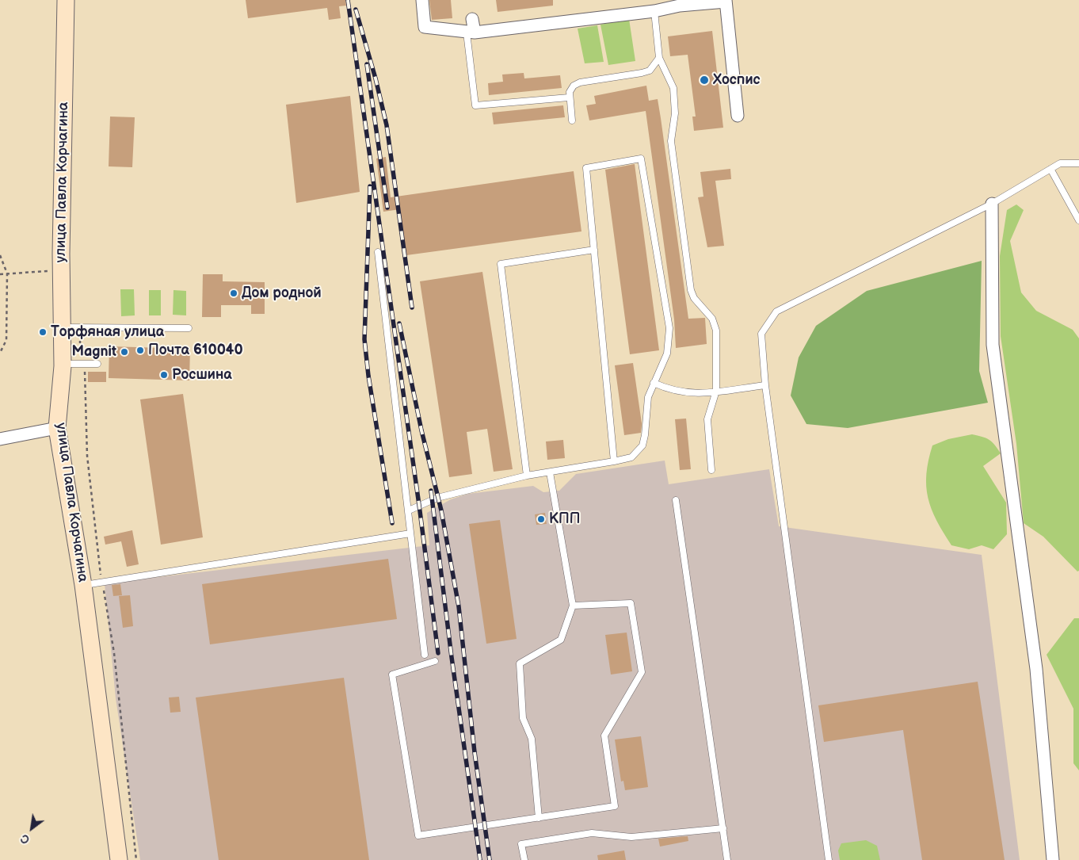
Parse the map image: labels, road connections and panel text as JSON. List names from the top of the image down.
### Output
{
  "streets": {
    "main road": ["улица Павла Корчагина"]
  },
  "places": [
    "Хоспис",
    "Дом родной",
    "Торфяная улица",
    "Почта 610040",
    "Magnit",
    "Росшина",
    "КПП"
  ],
  "north": "bottom left"
}
